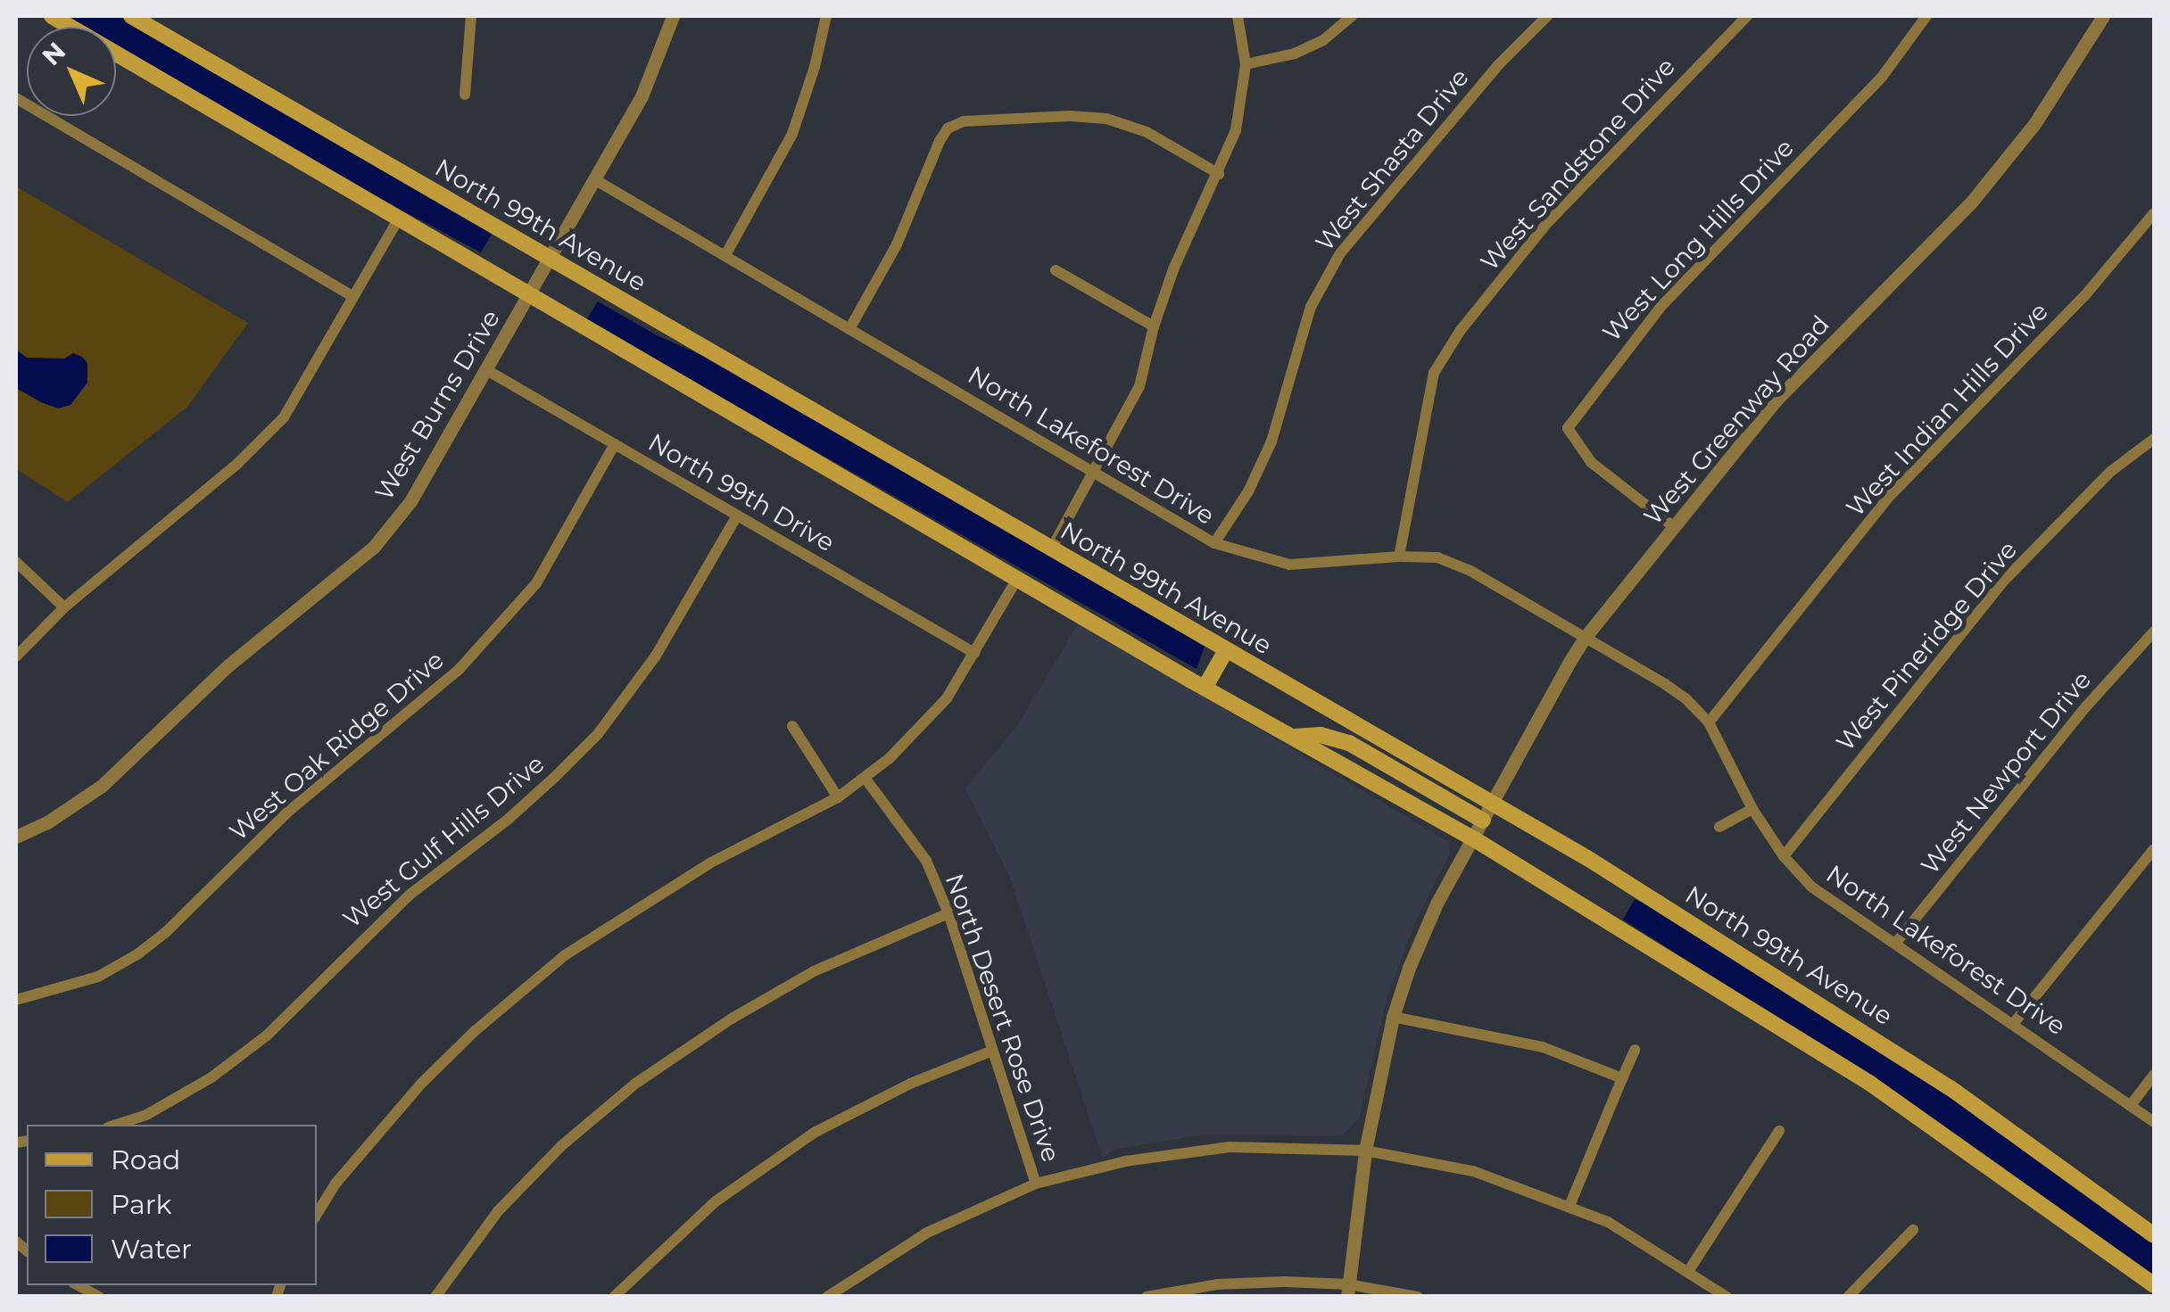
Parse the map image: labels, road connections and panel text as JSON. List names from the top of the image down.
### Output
{
  "streets": {
    "main road": ["North 99th Avenue"],
    "street": [
      "West Shasta Drive",
      "West Sandstone Drive",
      "West Long Hills Drive",
      "West Burns Drive",
      "West Indian Hills Drive",
      "West Greenway Road",
      "North Lakeforest Drive",
      "North 99th Drive",
      "West Pineridge Drive",
      "West Oak Ridge Drive",
      "West Newport Drive",
      "West Gulf Hills Drive",
      "North Desert Rose Drive"
    ]
  },
  "crossings": [
    ["West Shasta Drive", "North Lakeforest Drive"],
    ["West Sandstone Drive", "North Lakeforest Drive"],
    ["North 99th Avenue", "West Burns Drive"],
    ["North 99th Avenue", "West Greenway Road"],
    ["West Long Hills Drive", "West Greenway Road"],
    ["West Burns Drive", "North Lakeforest Drive"],
    ["West Burns Drive", "North 99th Drive"],
    ["West Indian Hills Drive", "North Lakeforest Drive"],
    ["West Greenway Road", "North Lakeforest Drive"],
    ["North Lakeforest Drive", "West Pineridge Drive"],
    ["North Lakeforest Drive", "West Newport Drive"],
    ["North 99th Drive", "West Oak Ridge Drive"],
    ["North 99th Drive", "West Gulf Hills Drive"]
  ],
  "legend": ["Road", "Park", "Water"],
  "north": "top left"
}
